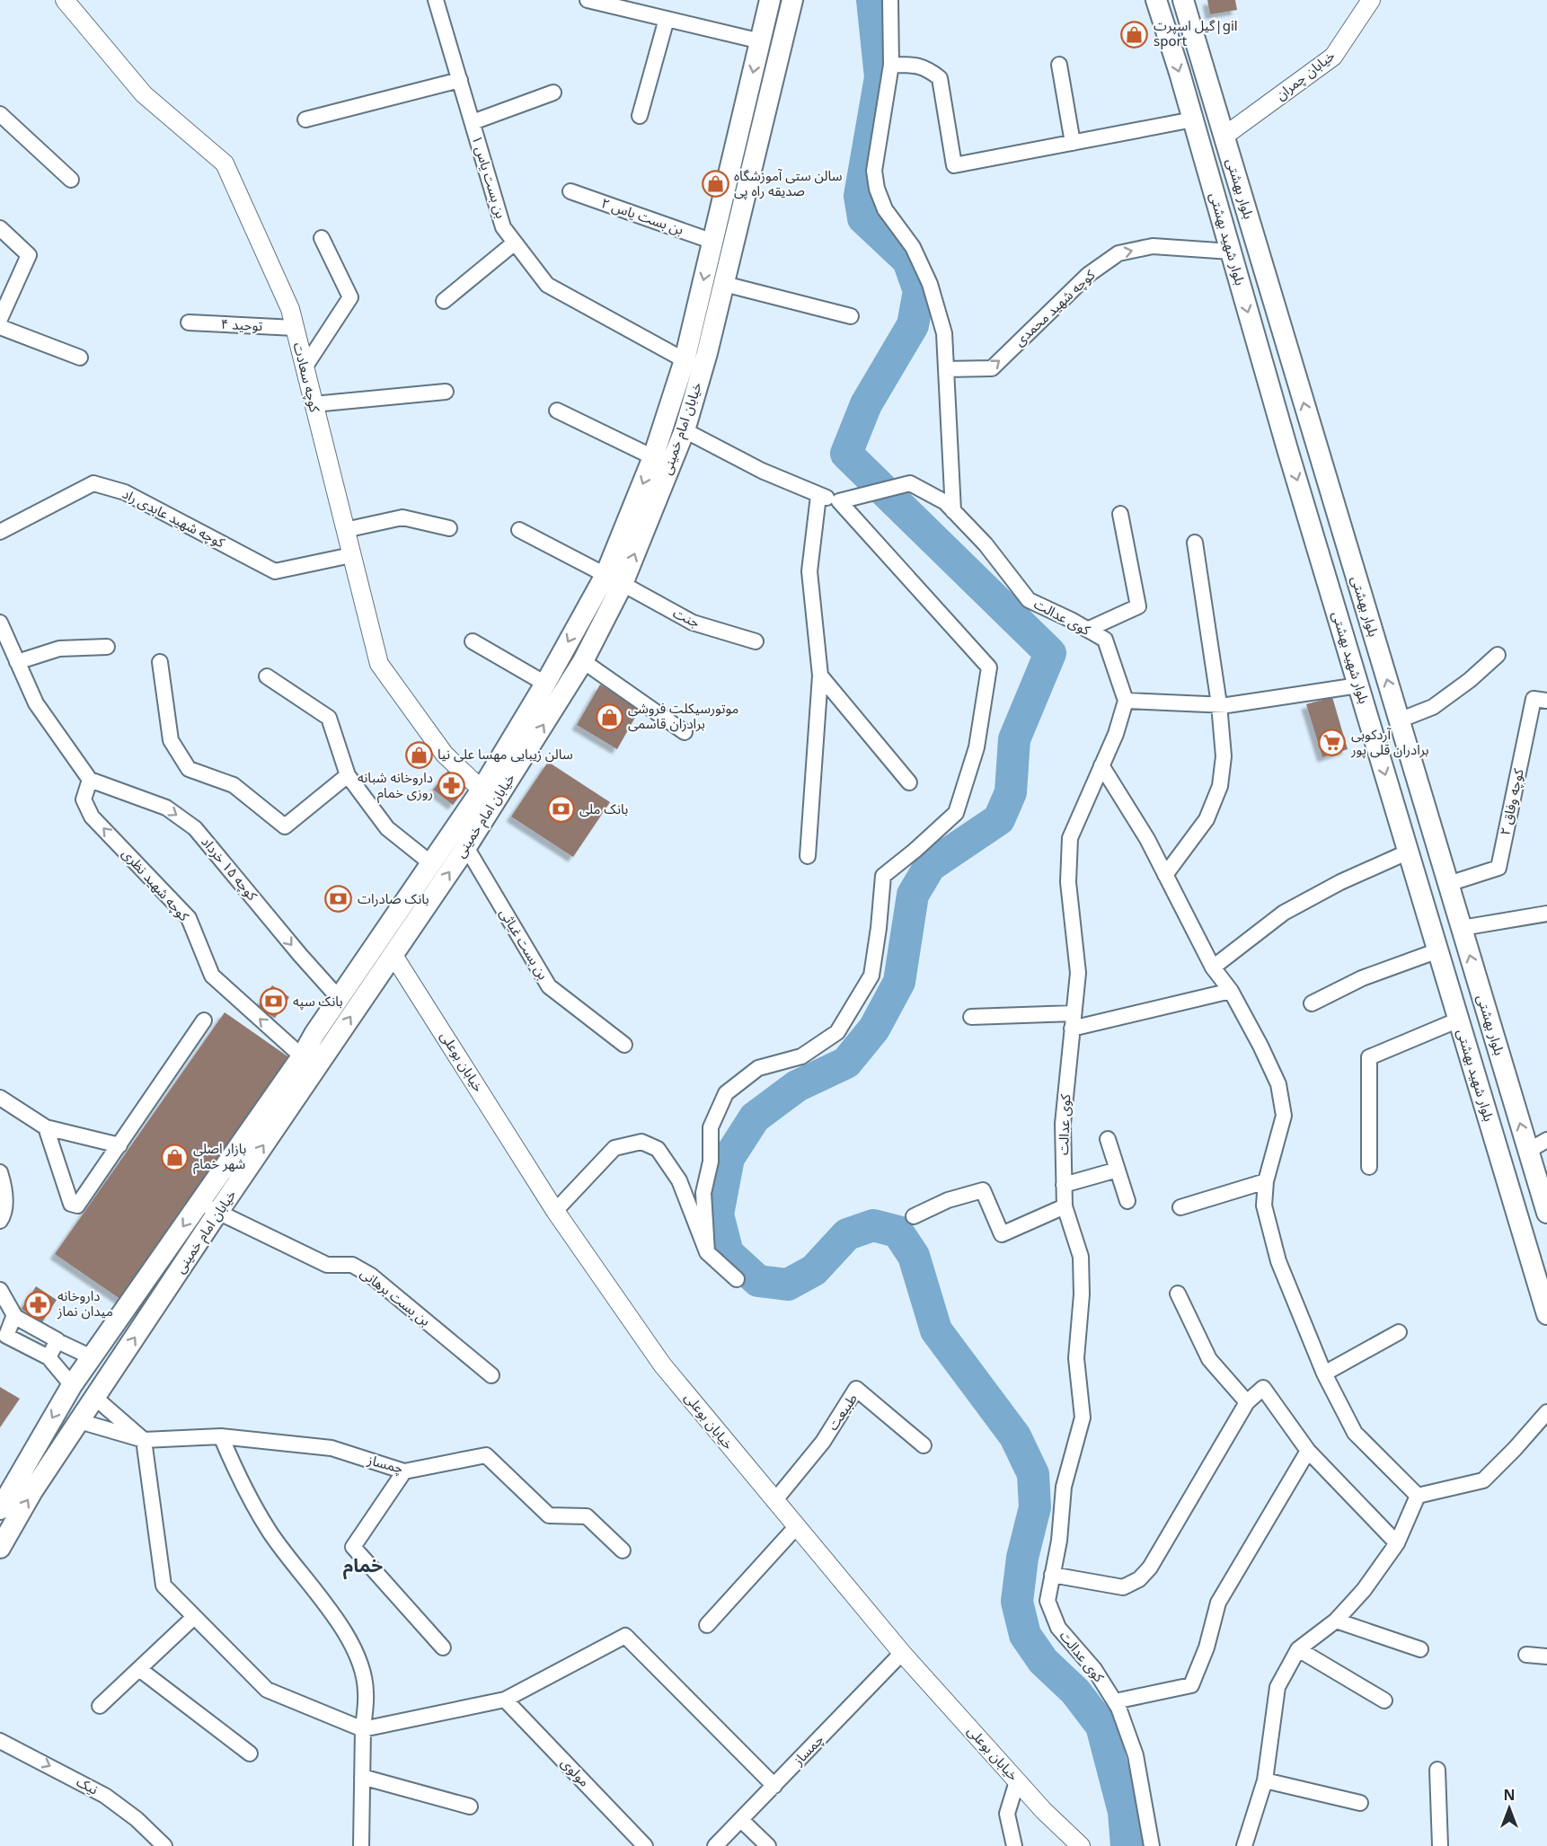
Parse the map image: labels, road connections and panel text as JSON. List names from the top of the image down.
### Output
{
  "streets": {
    "main road": ["بلوار بهشتی", "بلوار شهید بهشتی", "خیابان امام خمینی"],
    "street": [
      "خیابان چمران",
      "بن بست یاس ۱",
      "بن بست یاس ۲",
      "کوچه شهید محمدی",
      "توحید ۴",
      "کوچه سعادت",
      "کوچه شهید عابدی راد",
      "کوی عدالت",
      "جنت",
      "کوچه وفاق ۲",
      "کوچه ۱۵ خرداد",
      "کوچه شهید نظری",
      "بن بست غیاثی",
      "خیابان بوعلی",
      "بن بست برهانی",
      "طبيعت",
      "چمساز",
      "مولوی",
      "نیک"
    ]
  },
  "crossings": [
    ["خیابان چمران", "بلوار بهشتی"],
    ["بن بست یاس ۱", "خیابان امام خمینی"],
    ["بلوار بهشتی", "کوچه وفاق ۲"],
    ["بن بست یاس ۲", "خیابان امام خمینی"],
    ["بلوار شهید بهشتی", "کوچه شهید محمدی"],
    ["توحید ۴", "کوچه سعادت"],
    ["کوچه سعادت", "خیابان امام خمینی"],
    ["کوچه سعادت", "کوچه شهید عابدی راد"],
    ["خیابان امام خمینی", "جنت"],
    ["خیابان امام خمینی", "کوچه ۱۵ خرداد"],
    ["خیابان امام خمینی", "کوچه شهید نظری"],
    ["خیابان امام خمینی", "بن بست غیاثی"],
    ["خیابان امام خمینی", "خیابان بوعلی"],
    ["خیابان امام خمینی", "بن بست برهانی"],
    ["خیابان امام خمینی", "چمساز"],
    ["کوچه ۱۵ خرداد", "کوچه شهید نظری"],
    ["خیابان بوعلی", "طبيعت"],
    ["خیابان بوعلی", "چمساز"]
  ],
  "one_way": [
    "بلوار بهشتی",
    "بلوار شهید بهشتی",
    "کوچه ۱۵ خرداد",
    "کوچه شهید نظری"
  ],
  "districts": ["خمام"],
  "places": {
    "shop": [
      "گیل اسپرت|gil sport",
      "سالن ستی آموزشگاه صدیقه راه پی",
      "موتورسیکلت فروشی برادران قاسمی",
      "سالن زیبایی مهسا علی نیا",
      "بازار اصلی شهر خمام"
    ],
    "supermarket": ["آردکوبی برادران قلی پور"],
    "pharmacy": ["داروخانه شبانه روزی خمام", "داروخانه میدان نماز"],
    "bank": ["بانک ملی", "بانک صادرات", "بانک سپه"]
  },
  "north": "top"
}
